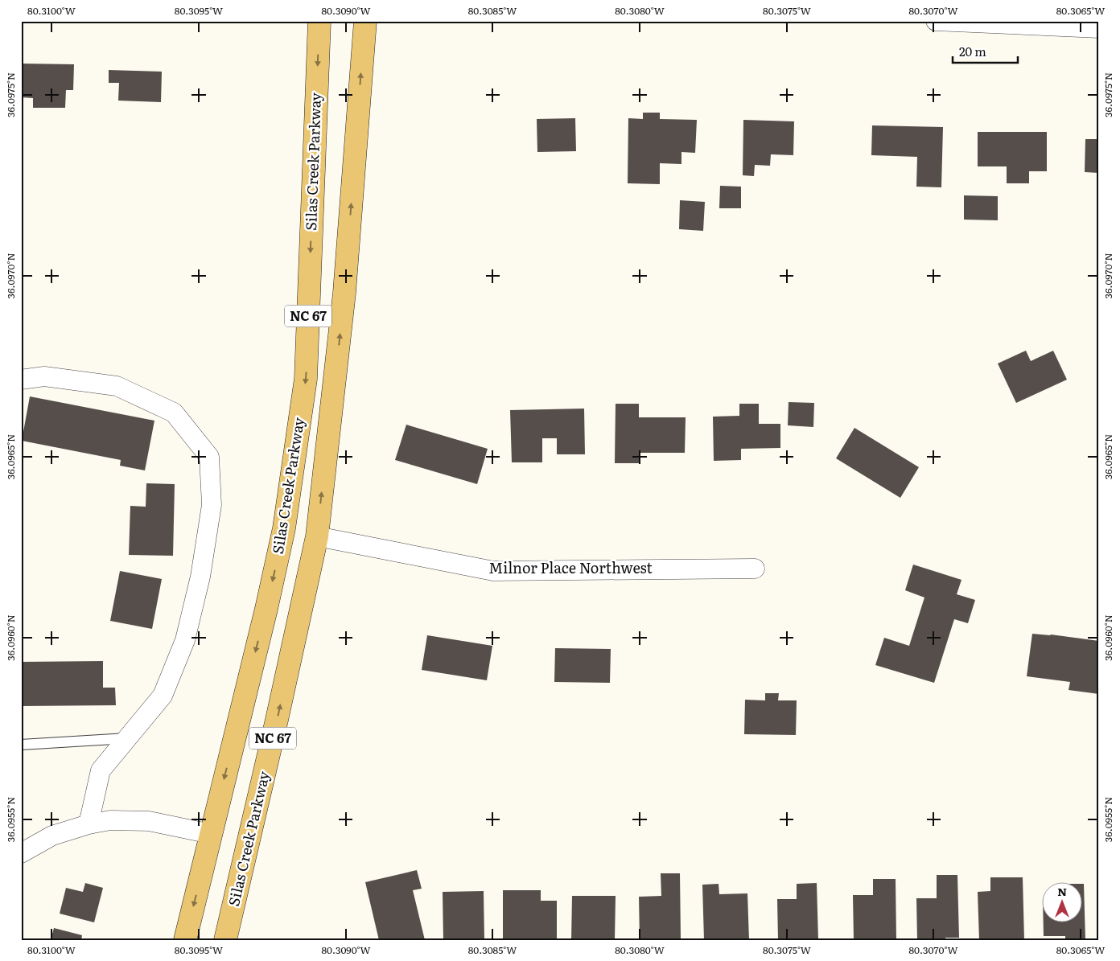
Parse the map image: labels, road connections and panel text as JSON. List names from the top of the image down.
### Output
{
  "streets": {
    "main road": ["Silas Creek Parkway", "NC 67"],
    "street": ["Milnor Place Northwest"]
  },
  "crossings": [
    ["Silas Creek Parkway", "Milnor Place Northwest"]
  ],
  "scale_bar": "20 m",
  "north": "top",
  "coordinates": [
    "80.3100°W",
    "80.3095°W",
    "80.3090°W",
    "80.3085°W",
    "80.3080°W",
    "80.3075°W",
    "80.3070°W",
    "80.3065°W",
    "36.0975°N",
    "36.0970°N",
    "36.0965°N",
    "36.0960°N",
    "36.0955°N"
  ]
}
